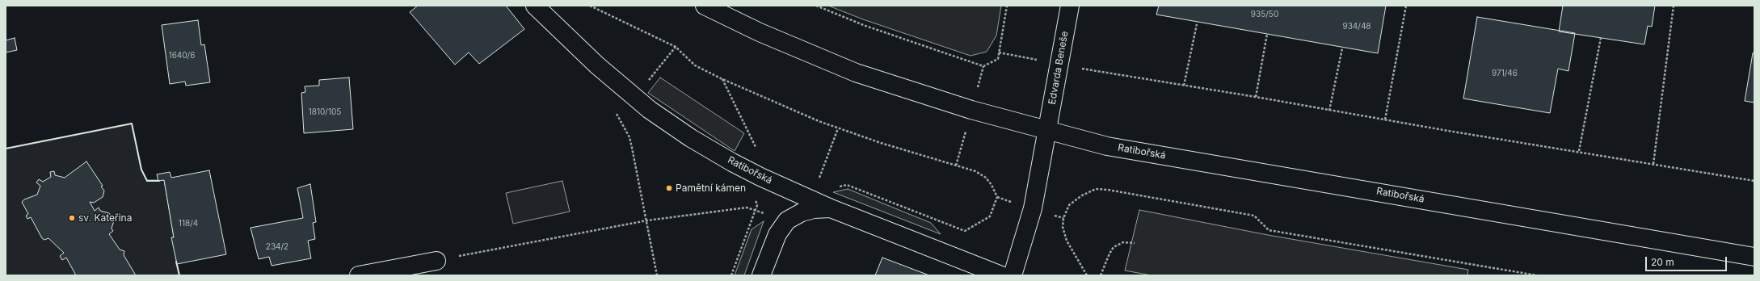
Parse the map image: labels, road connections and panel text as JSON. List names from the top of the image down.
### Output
{
  "streets": {
    "main road": ["Edvarda Beneše", "Ratibořská"]
  },
  "crossings": [
    ["Edvarda Beneše", "Ratibořská"]
  ],
  "places": ["Pamětní kámen", "sv. Kateřina"],
  "house_numbers": [
    "935/50",
    "934/48",
    "1640/6",
    "971/46",
    "1810/105",
    "118/4",
    "234/2"
  ],
  "scale_bar": "20 m"
}
